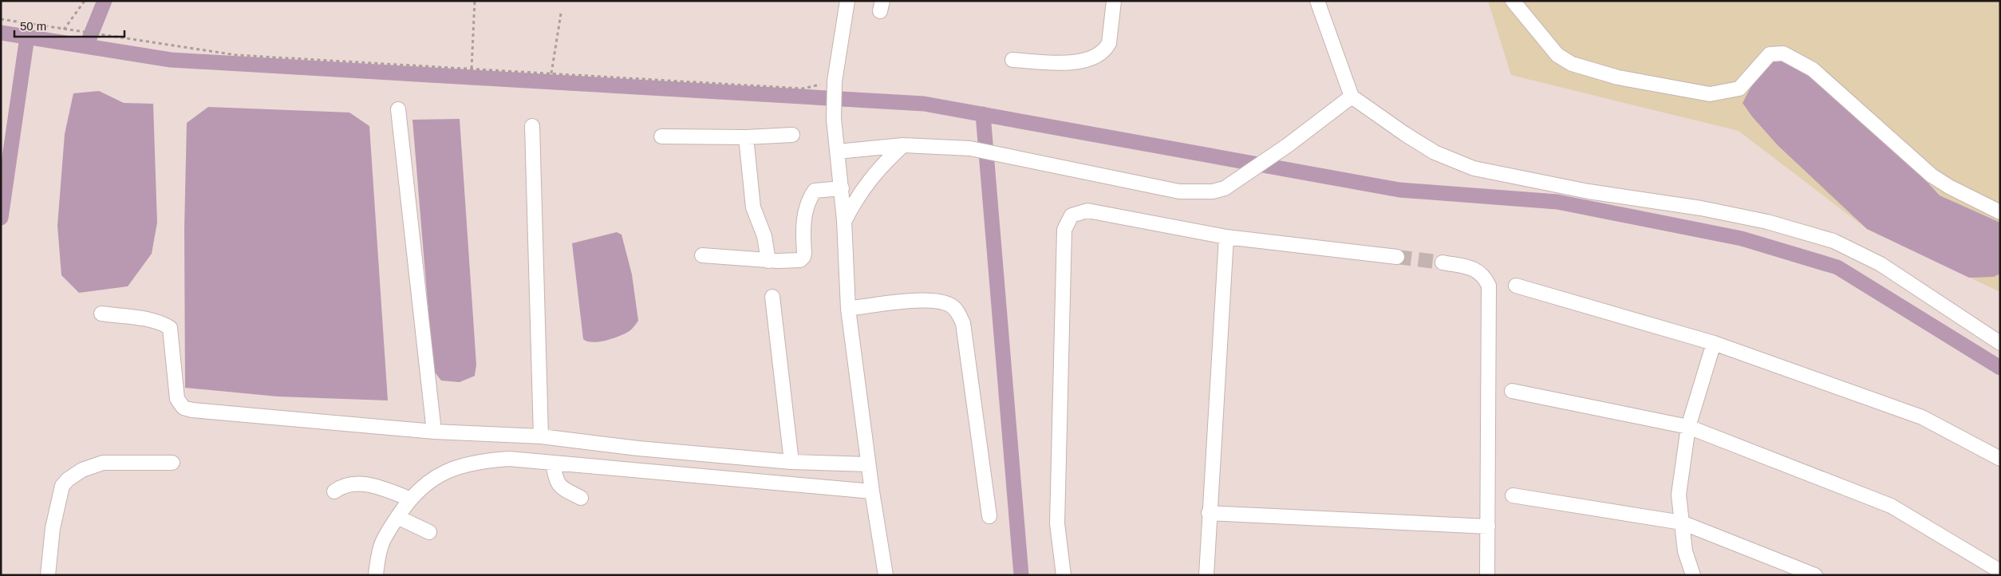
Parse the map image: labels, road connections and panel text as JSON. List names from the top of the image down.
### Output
{
  "scale_bar": "50 m"
}
